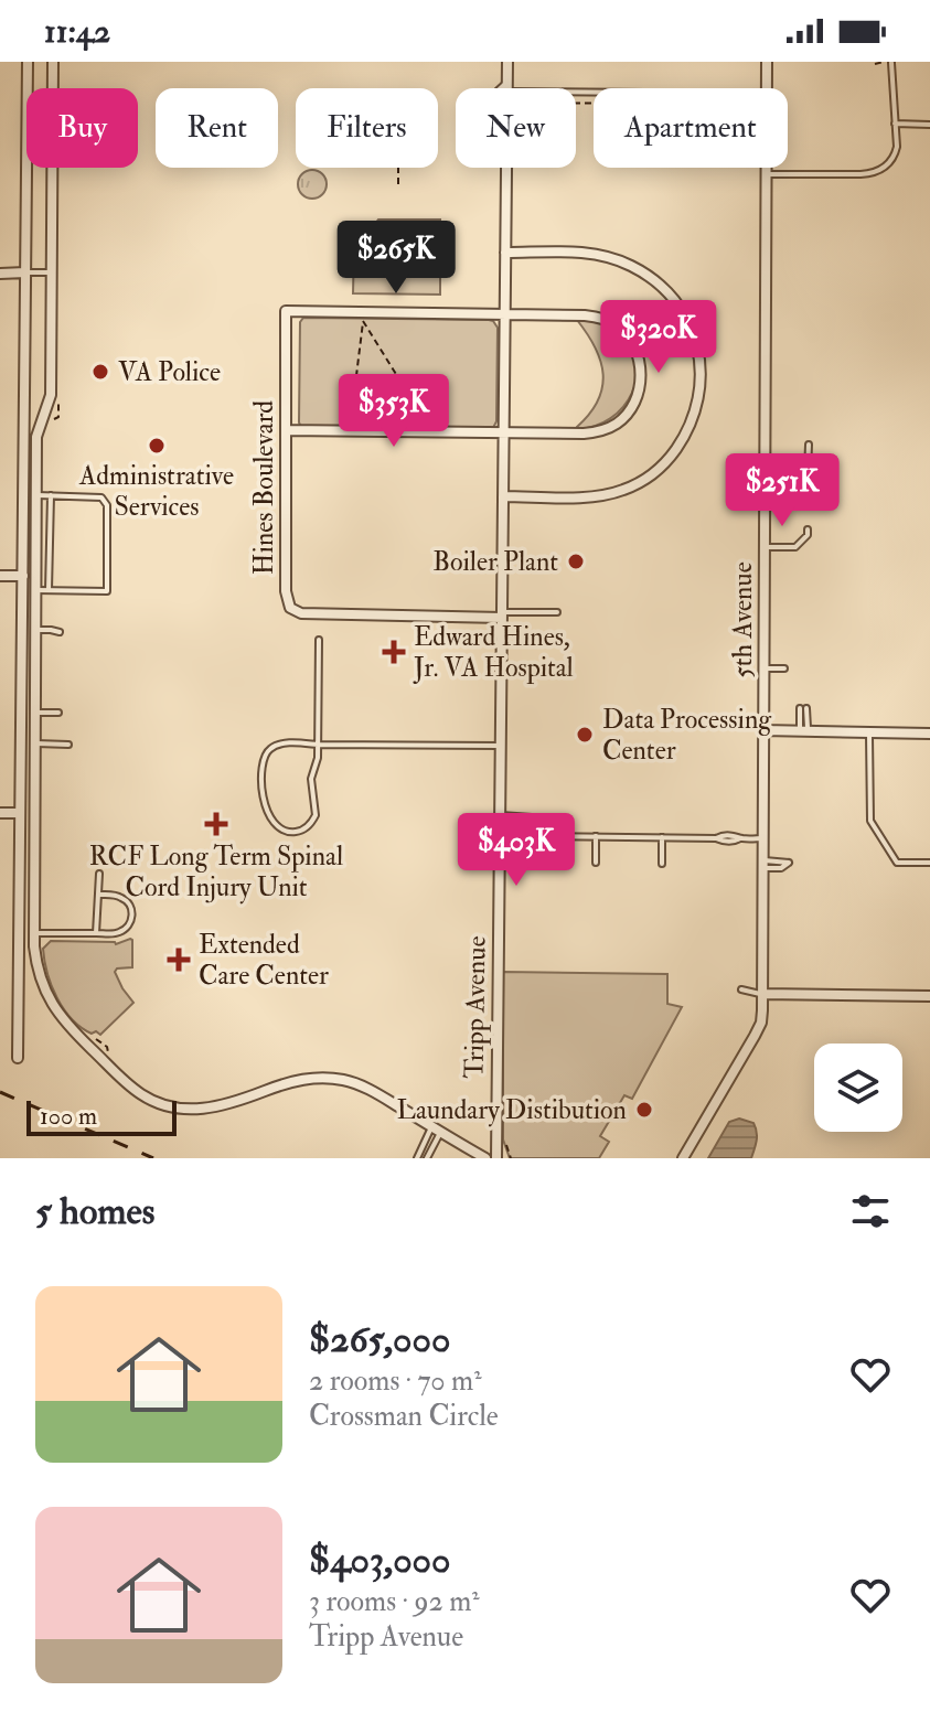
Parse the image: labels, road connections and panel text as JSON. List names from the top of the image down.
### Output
{
  "streets": {
    "street": ["Hines Boulevard", "5th Avenue", "Tripp Avenue"]
  },
  "crossings": [
    ["Hines Boulevard", "Tripp Avenue"]
  ],
  "places": {
    "other": [
      "VA Police",
      "Administrative Services",
      "Boiler Plant",
      "Data Processing Center",
      "Laundary Distibution"
    ],
    "health": ["Edward Hines, Jr. VA Hospital", "RCF Long Term Spinal Cord Injury Unit", "Extended Care Center"]
  },
  "scale_bar": "100 m",
  "page": {
    "status": "11:42",
    "chip": [
      "Buy",
      "Rent",
      "Filters",
      "New",
      "Apartment"
    ],
    "price": [
      "$265K",
      "$320K",
      "$353K",
      "$251K",
      "$403K"
    ],
    "scale": "100 m",
    "heading": "5 homes",
    "list": [
      {
        "name": "$265,000",
        "note": "2 rooms · 70 m² · Crossman Circle"
      },
      {
        "name": "$403,000",
        "note": "3 rooms · 92 m² · Tripp Avenue"
      }
    ]
  }
}
